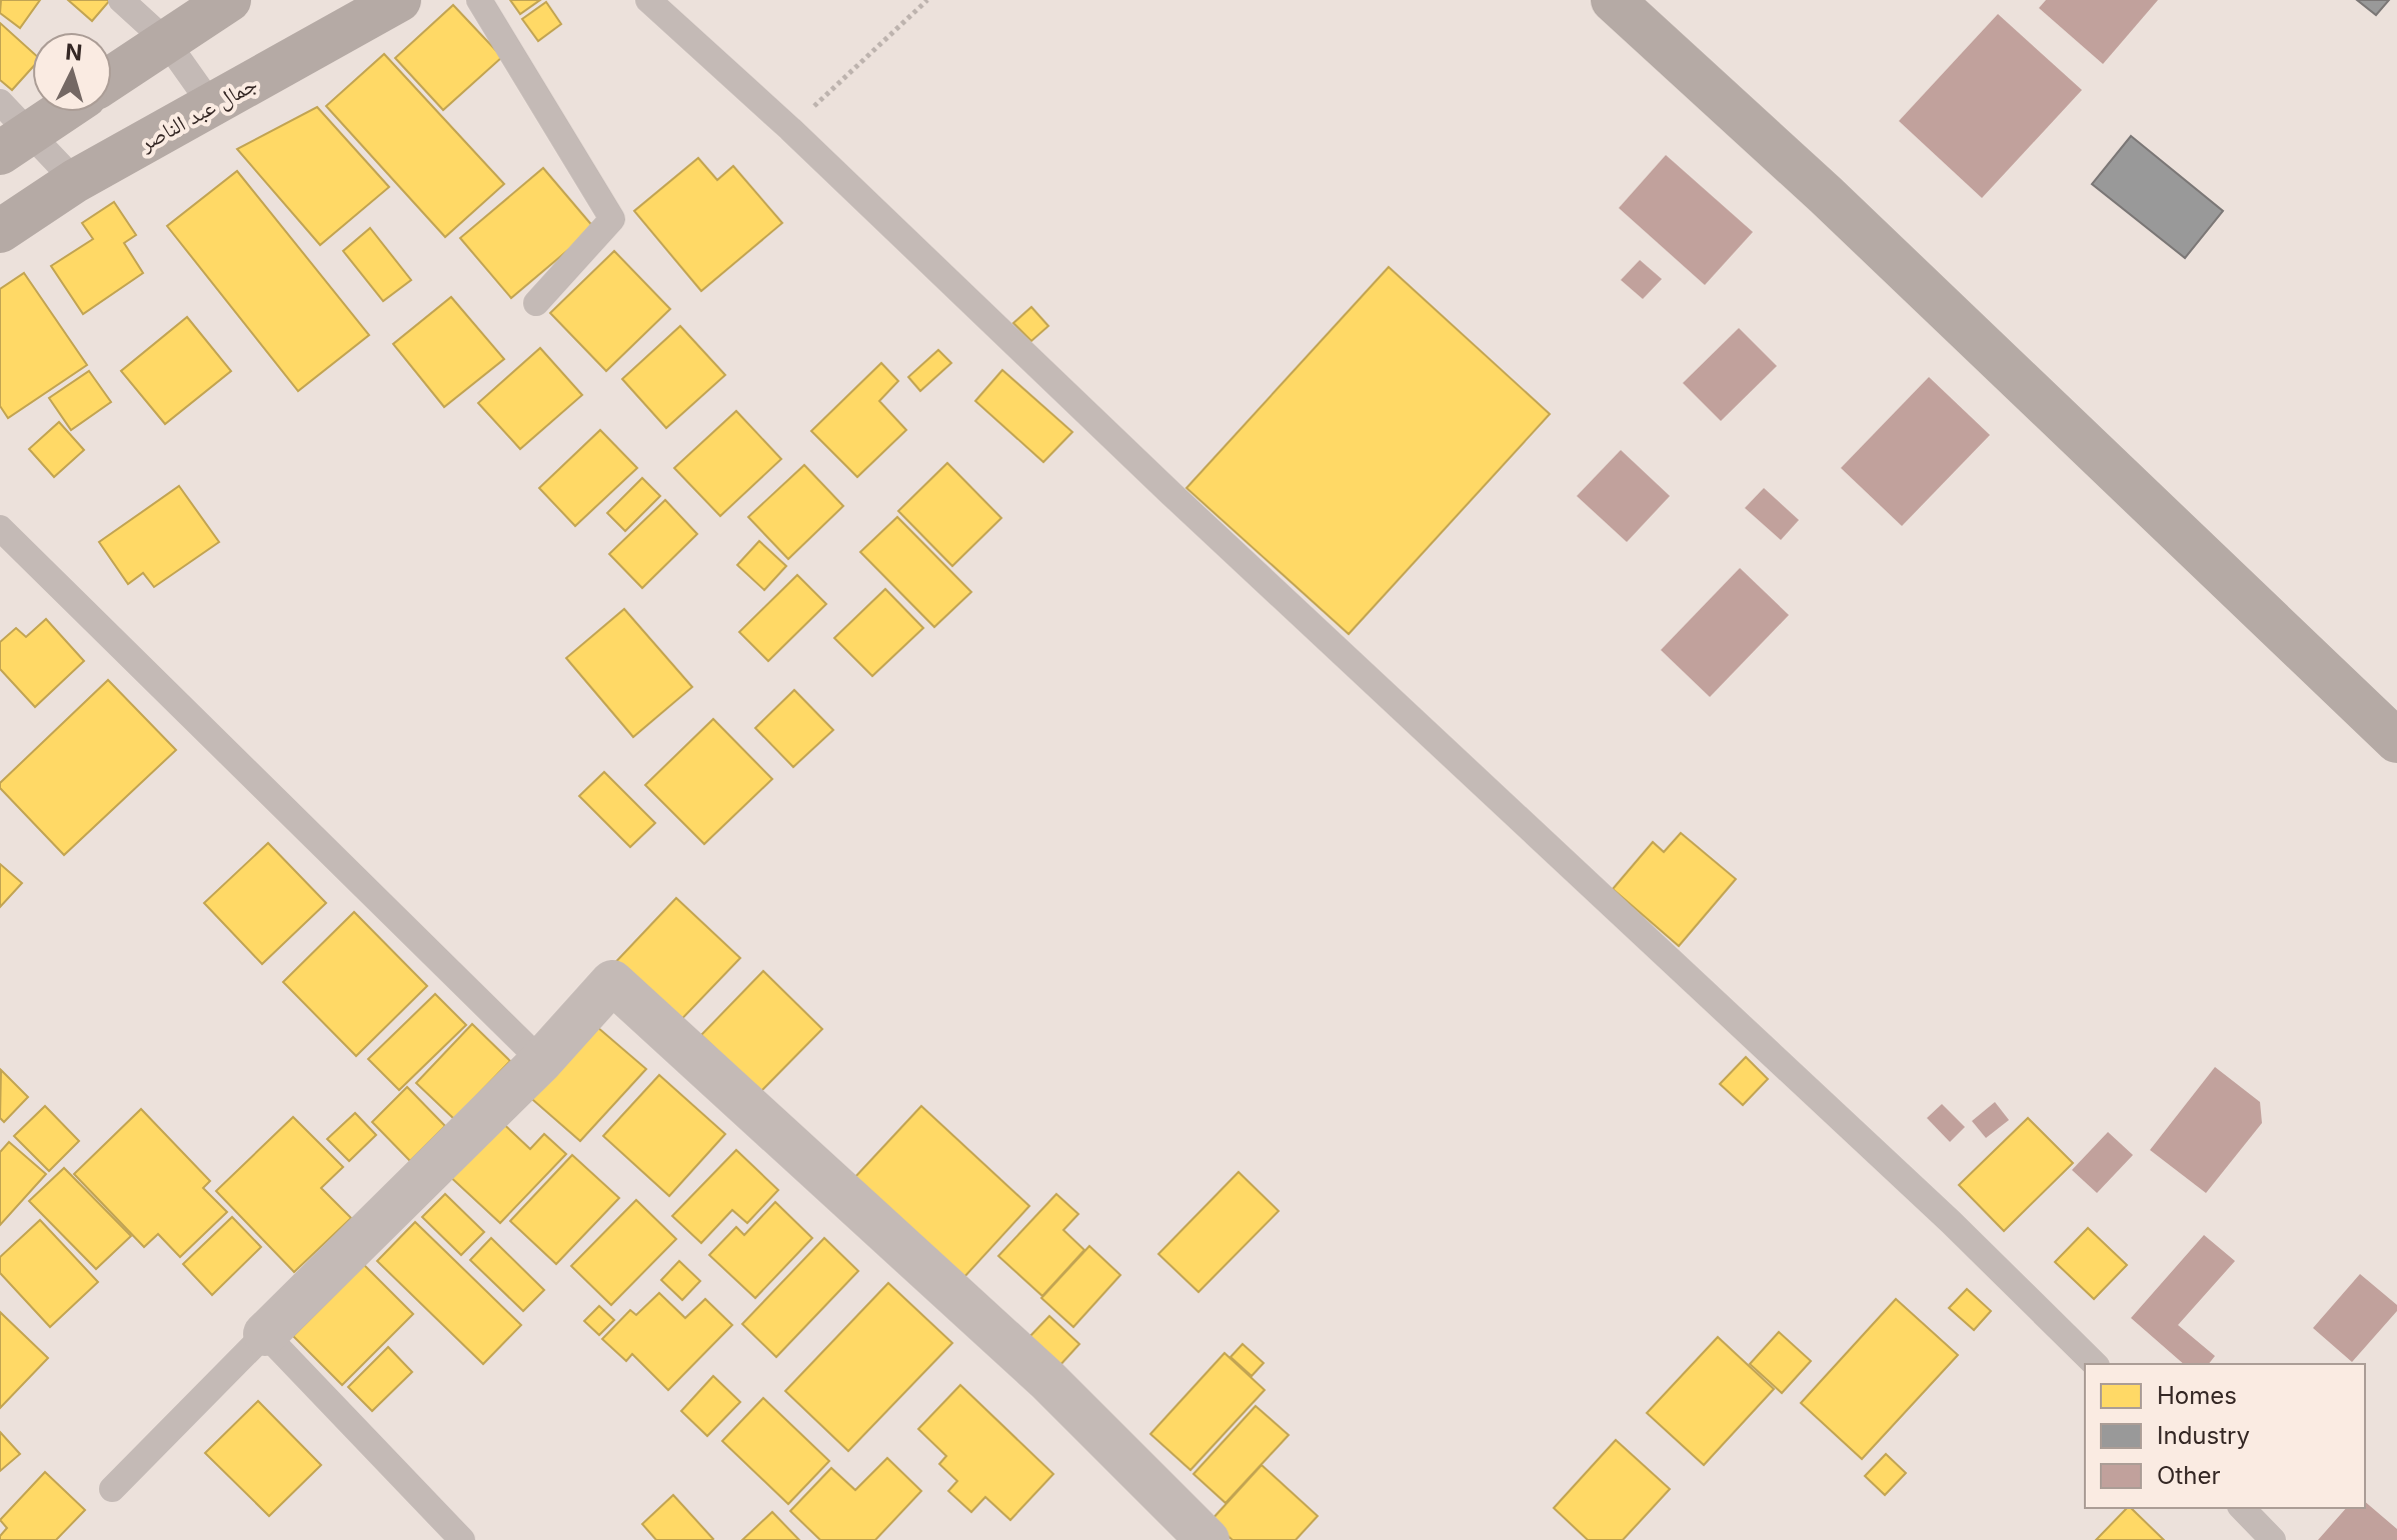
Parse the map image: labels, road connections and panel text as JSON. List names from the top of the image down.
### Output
{
  "streets": {
    "main road": ["جمال عبد الناصر"]
  },
  "legend": ["Homes", "Industry", "Other"],
  "north": "top"
}
